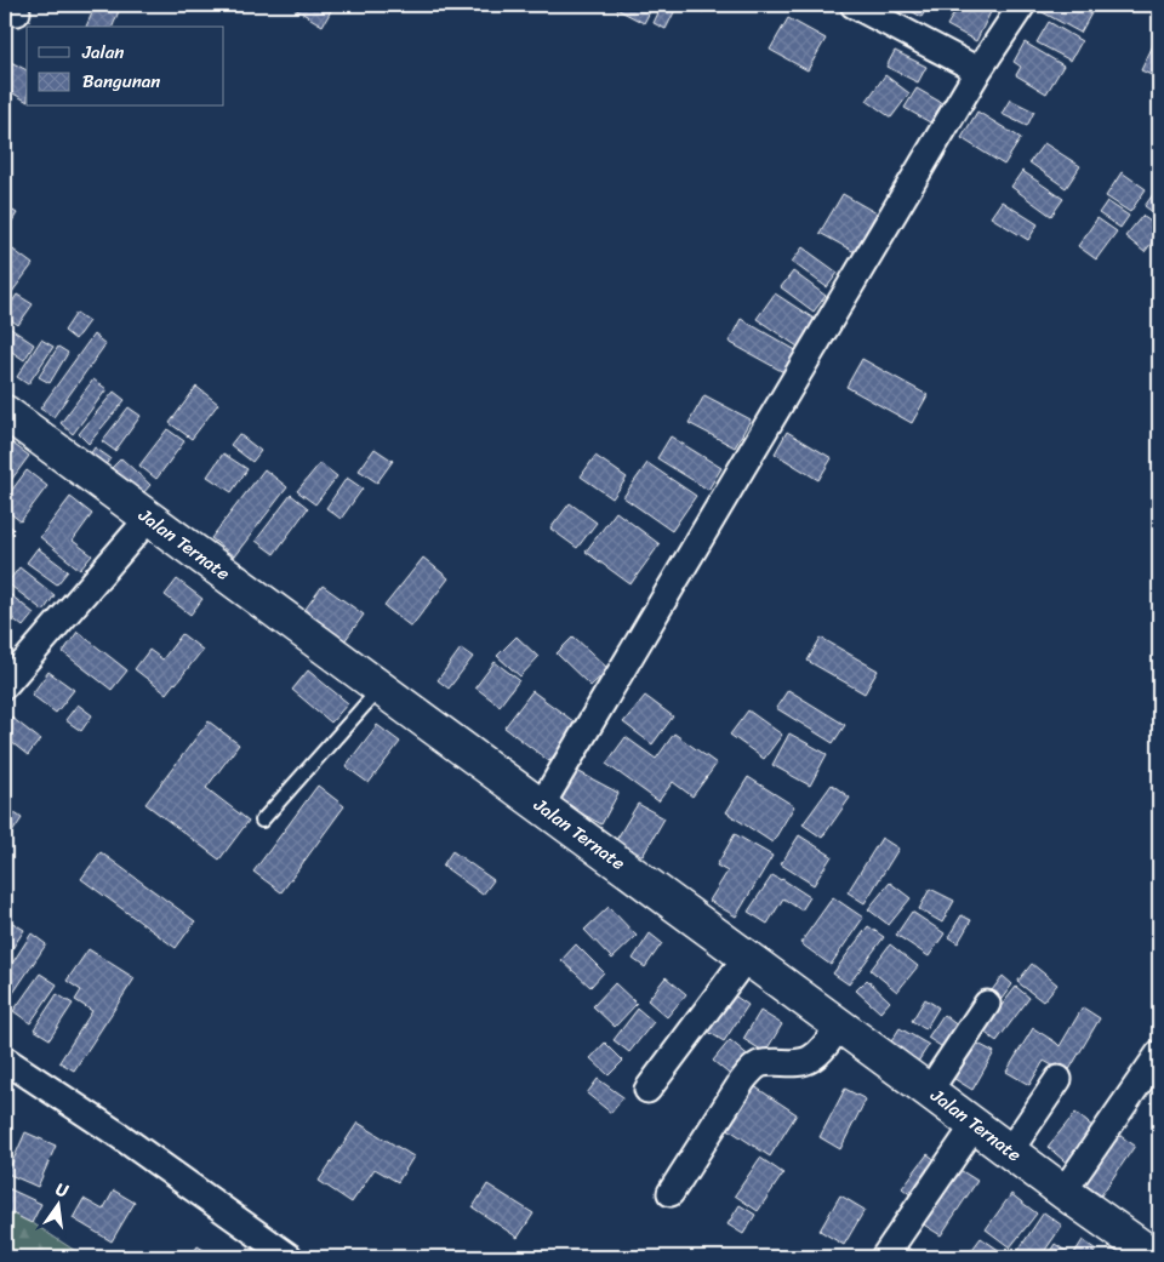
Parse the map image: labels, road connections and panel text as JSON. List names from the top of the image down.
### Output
{
  "streets": {
    "street": ["Jalan Ternate"]
  },
  "legend": ["Jalan", "Bangunan"],
  "north": "top"
}
